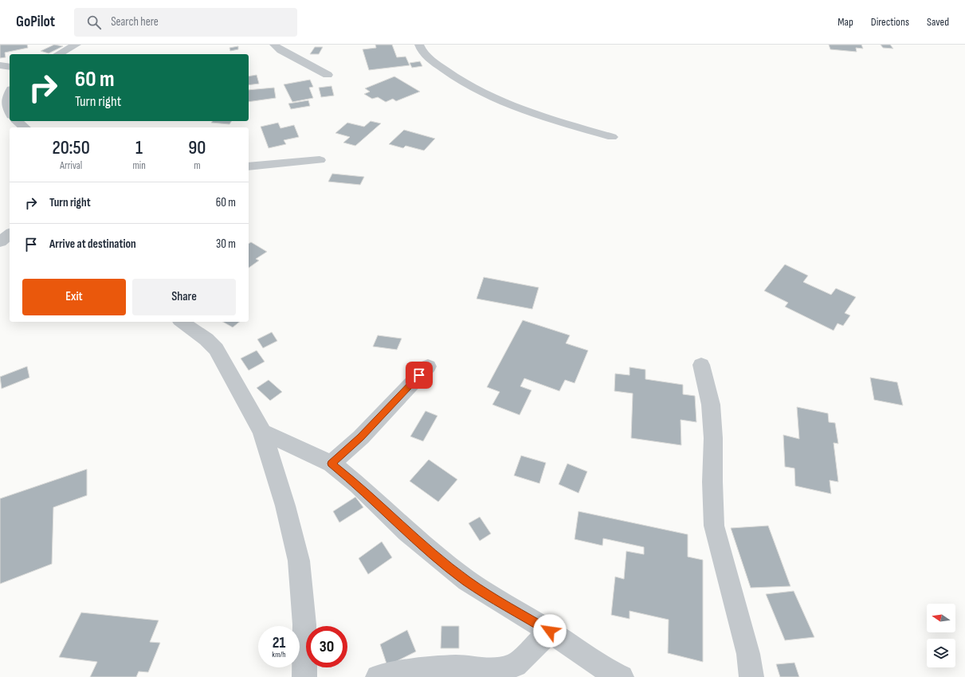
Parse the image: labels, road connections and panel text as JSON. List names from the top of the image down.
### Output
{
  "north": "left",
  "page": {
    "header": "GoPilot",
    "search": "Search here",
    "nav": ["Map", "Directions", "Saved"],
    "turn": ["60 m", "Turn right"],
    "eta": [
      "20:50",
      "Arrival",
      "1",
      "min",
      "90",
      "m"
    ],
    "list": [
      {
        "name": "Turn right",
        "value": "60 m"
      },
      {
        "name": "Arrive at destination",
        "value": "30 m"
      }
    ],
    "buttons": ["Exit", "Share"],
    "speed": "21 km/h",
    "limit": "30"
  }
}
